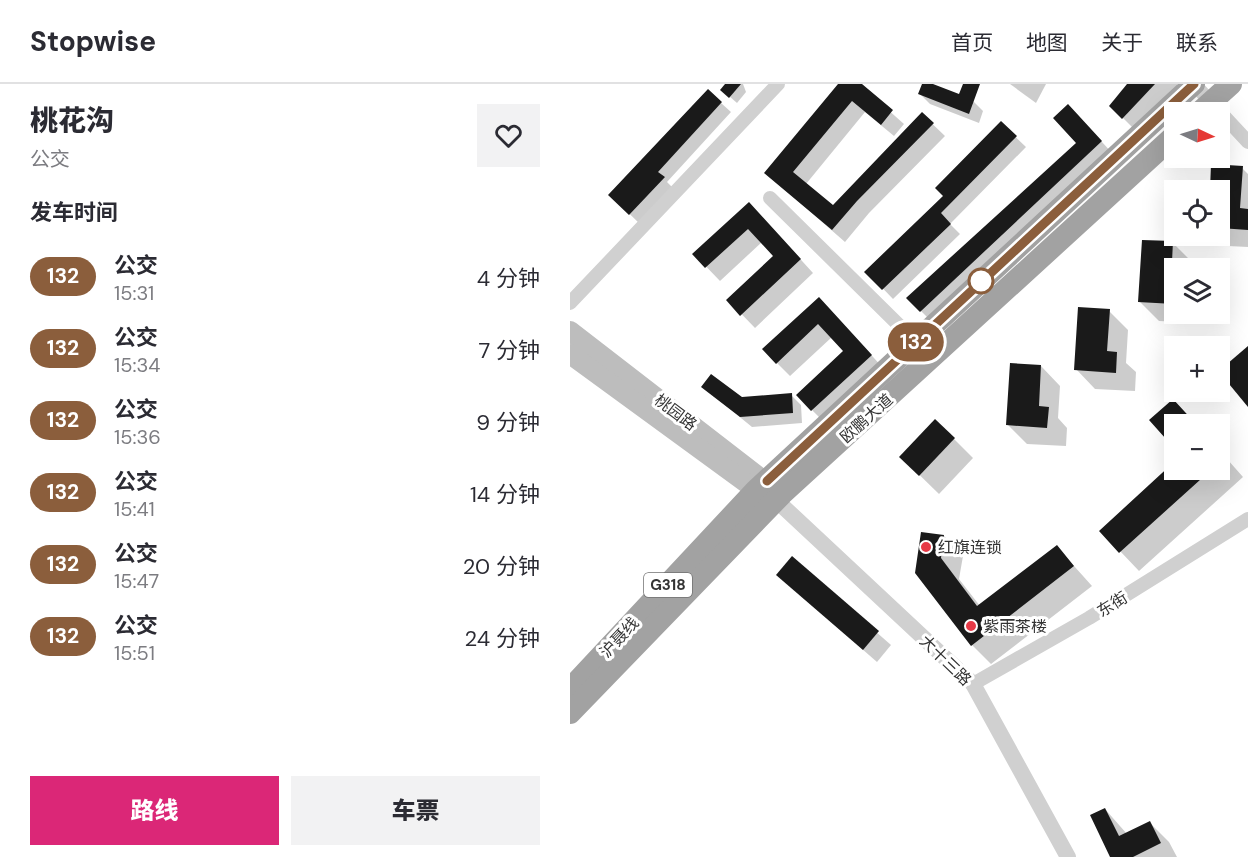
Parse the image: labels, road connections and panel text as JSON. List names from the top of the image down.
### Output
{
  "streets": {
    "highway": ["欧鹏大道", "G318", "沪聂线"],
    "main road": ["桃园路"],
    "street": ["东街", "大十三路"]
  },
  "crossings": [
    ["桃园路", "欧鹏大道"],
    ["桃园路", "沪聂线"],
    ["桃园路", "大十三路"],
    ["欧鹏大道", "沪聂线"],
    ["欧鹏大道", "大十三路"],
    ["东街", "大十三路"],
    ["沪聂线", "大十三路"]
  ],
  "places": ["红旗连锁", "紫雨茶楼"],
  "lines": ["bus line 132"],
  "north": "right",
  "page": {
    "header": "Stopwise",
    "nav": [
      "首页",
      "地图",
      "关于",
      "联系"
    ],
    "heading": [
      ["桃花沟", "公交"],
      "发车时间"
    ],
    "on_map": "132",
    "map_buttons": ["+", "−"],
    "list": [
      {
        "mark": "132",
        "name": "公交",
        "note": "15:31",
        "value": "4 分钟"
      },
      {
        "mark": "132",
        "name": "公交",
        "note": "15:34",
        "value": "7 分钟"
      },
      {
        "mark": "132",
        "name": "公交",
        "note": "15:36",
        "value": "9 分钟"
      },
      {
        "mark": "132",
        "name": "公交",
        "note": "15:41",
        "value": "14 分钟"
      },
      {
        "mark": "132",
        "name": "公交",
        "note": "15:47",
        "value": "20 分钟"
      },
      {
        "mark": "132",
        "name": "公交",
        "note": "15:51",
        "value": "24 分钟"
      }
    ],
    "buttons": ["路线", "车票"]
  }
}
